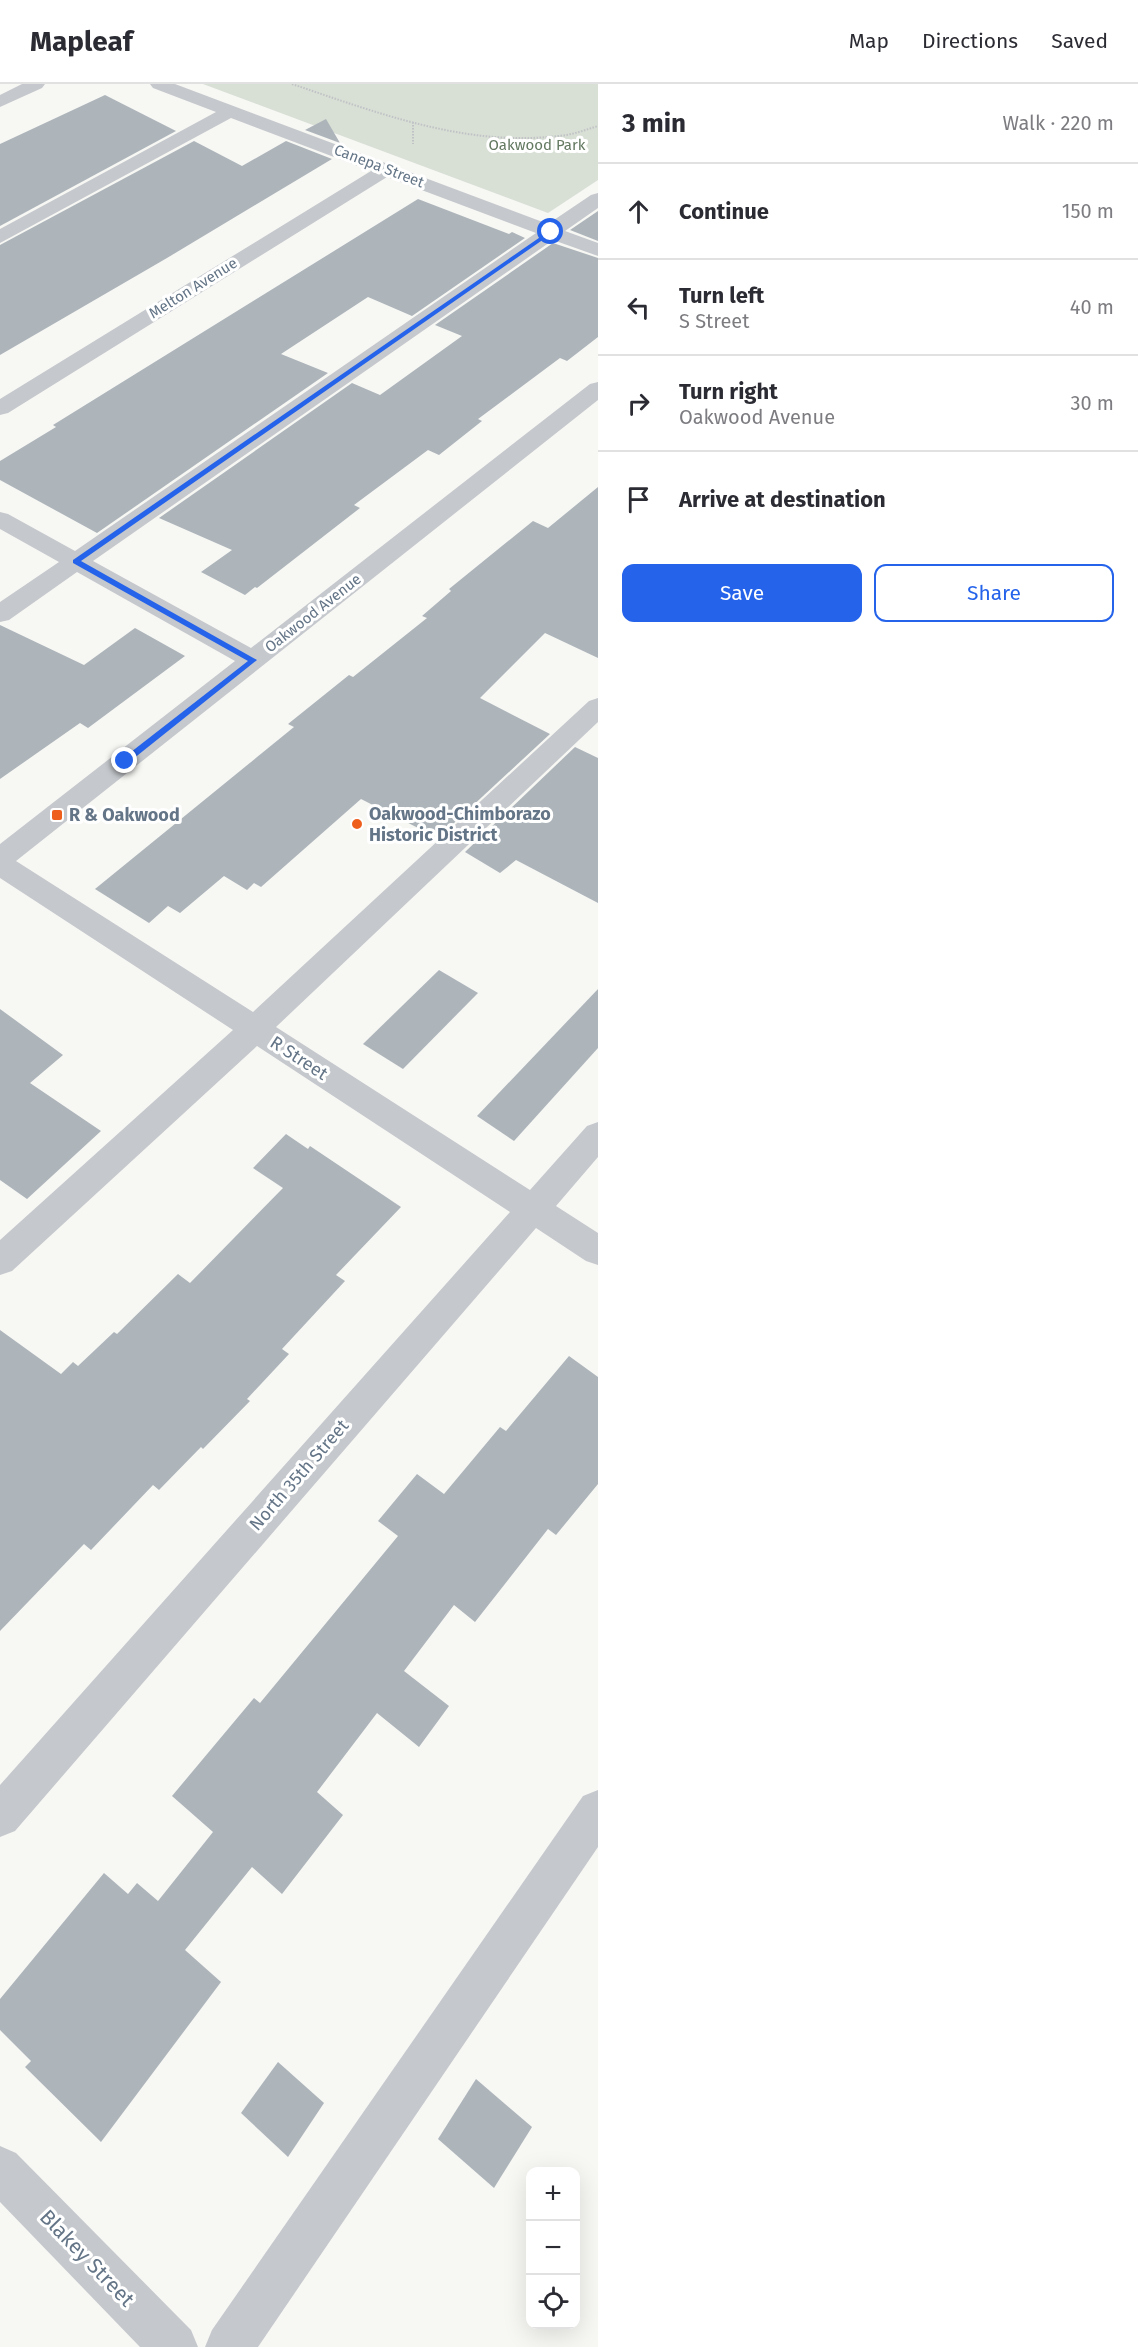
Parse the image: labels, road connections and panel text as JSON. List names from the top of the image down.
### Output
{
  "streets": {
    "street": [
      "Canepa Street",
      "Melton Avenue",
      "Oakwood Avenue",
      "R Street",
      "North 35th Street",
      "Blakey Street"
    ]
  },
  "crossings": [
    ["Canepa Street", "Melton Avenue"],
    ["R Street", "North 35th Street"]
  ],
  "parks": ["Oakwood Park"],
  "places": {
    "transit": ["R & Oakwood"],
    "other": ["Oakwood-Chimborazo Historic District"]
  },
  "page": {
    "header": "Mapleaf",
    "nav": ["Map", "Directions", "Saved"],
    "heading": ["3 min", "Walk · 220 m"],
    "list": [
      ["Continue", "150 m"],
      ["Turn left", "S Street", "40 m"],
      ["Turn right", "Oakwood Avenue", "30 m"],
      "Arrive at destination"
    ],
    "buttons": ["Save", "Share"],
    "map_buttons": ["+", "−"]
  }
}
